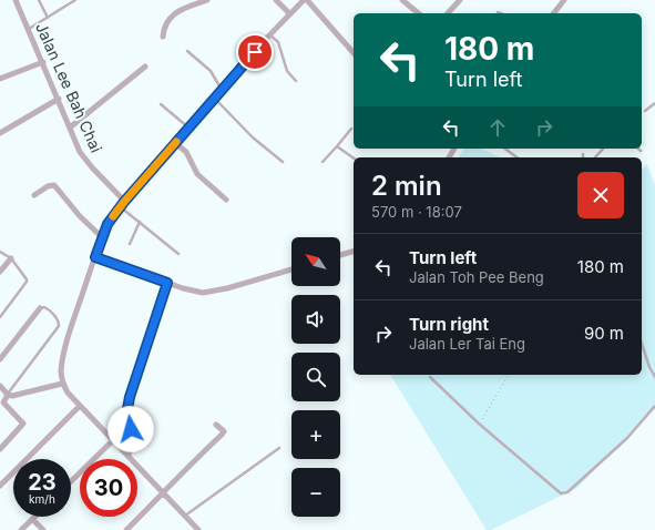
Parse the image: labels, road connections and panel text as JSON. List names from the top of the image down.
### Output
{
  "streets": {
    "street": ["Jalan Lee Bah Chai"]
  },
  "north": "top left",
  "page": {
    "turn": ["180 m", "Turn left"],
    "heading": ["2 min", "570 m · 18:07"],
    "list": [
      {
        "name": "Turn left",
        "note": "Jalan Toh Pee Beng",
        "value": "180 m"
      },
      {
        "name": "Turn right",
        "note": "Jalan Ler Tai Eng",
        "value": "90 m"
      }
    ],
    "map_buttons": ["+", "−"],
    "speed": "23 km/h",
    "limit": "30"
  }
}
